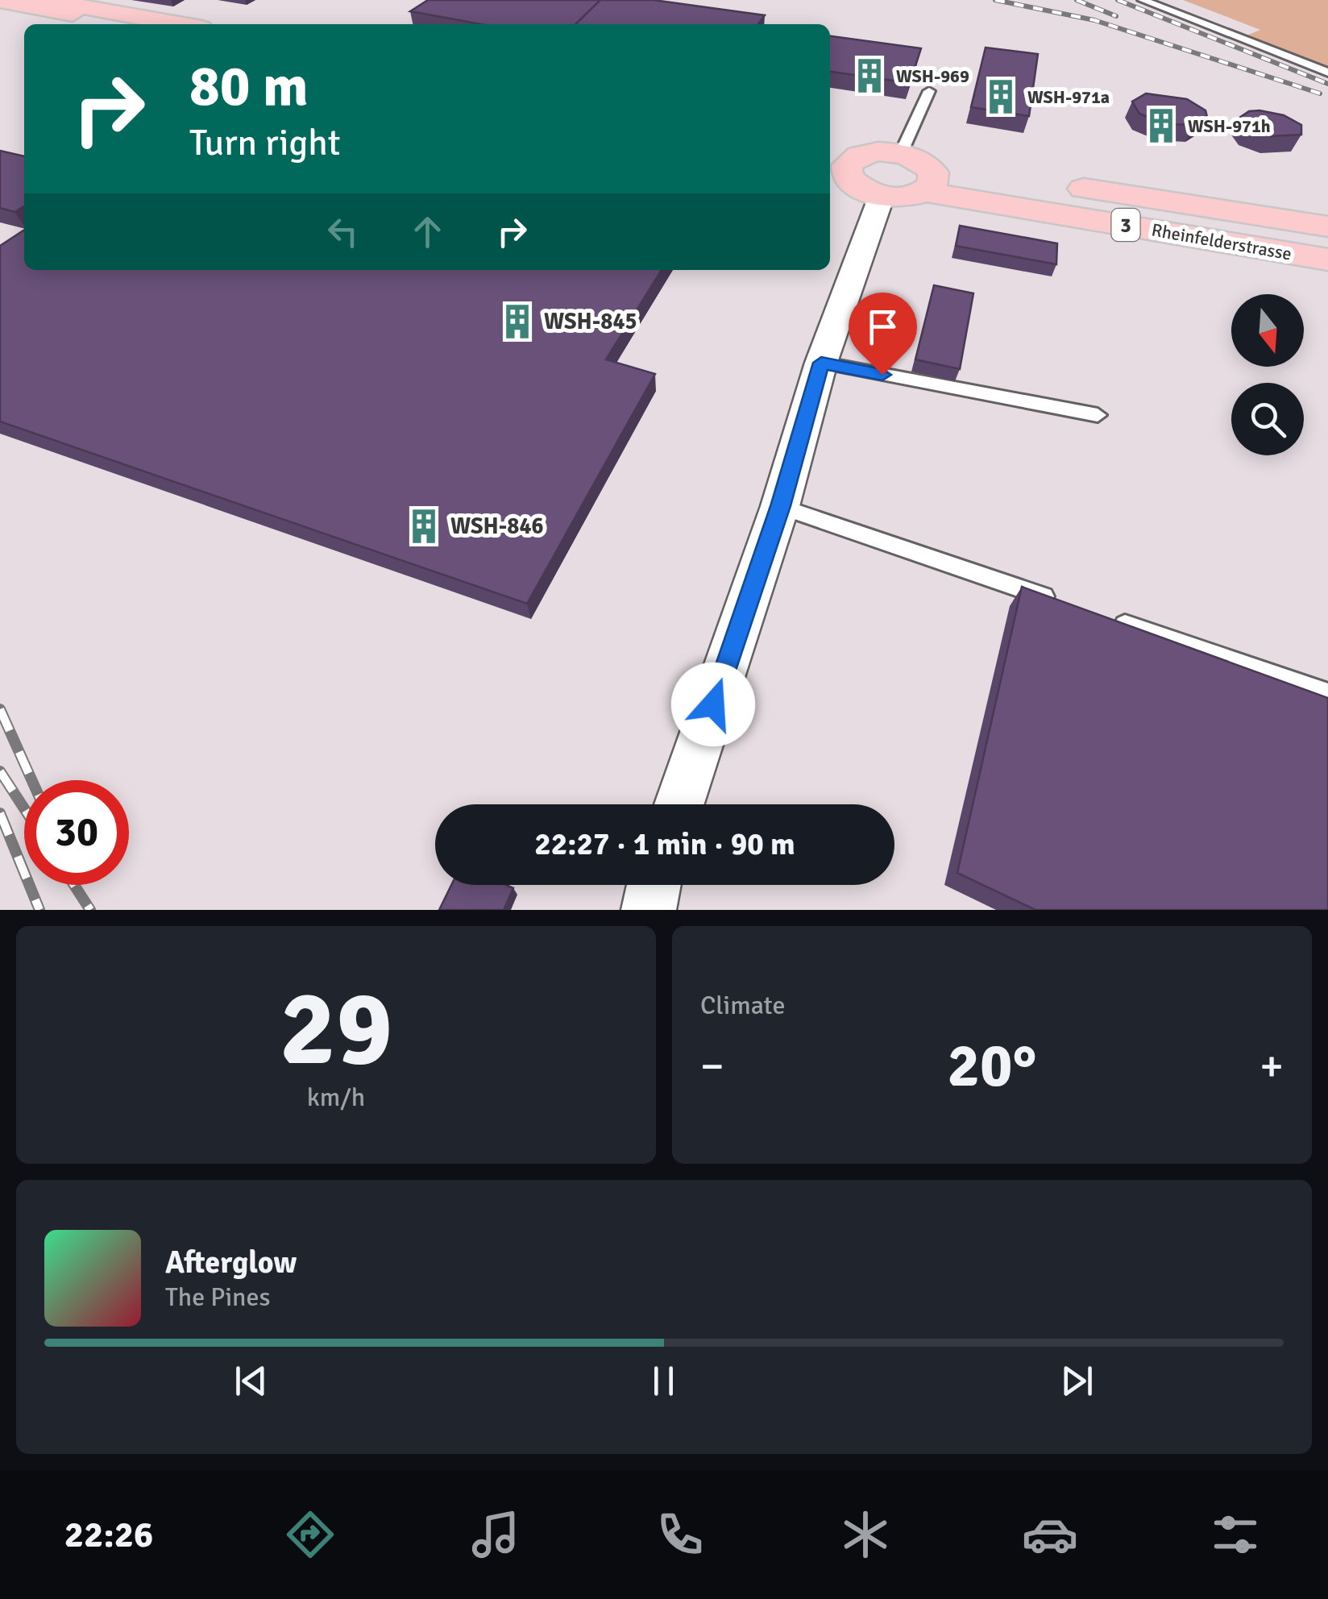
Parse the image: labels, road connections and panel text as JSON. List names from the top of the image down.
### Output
{
  "streets": {
    "main road": ["3", "Rheinfelderstrasse"]
  },
  "places": {
    "building": [
      "WSH-969",
      "WSH-971a",
      "WSH-971h",
      "WSH-845",
      "WSH-846"
    ]
  },
  "north": "bottom",
  "page": {
    "turn": ["80 m", "Turn right"],
    "limit": "30",
    "trip": "22:27 · 1 min · 90 m",
    "tile": [
      ["29", "km/h"],
      "Climate"
    ],
    "heat": ["−", "20°", "+"],
    "song": ["Afterglow", "The Pines"],
    "tabs": "22:26"
  }
}
